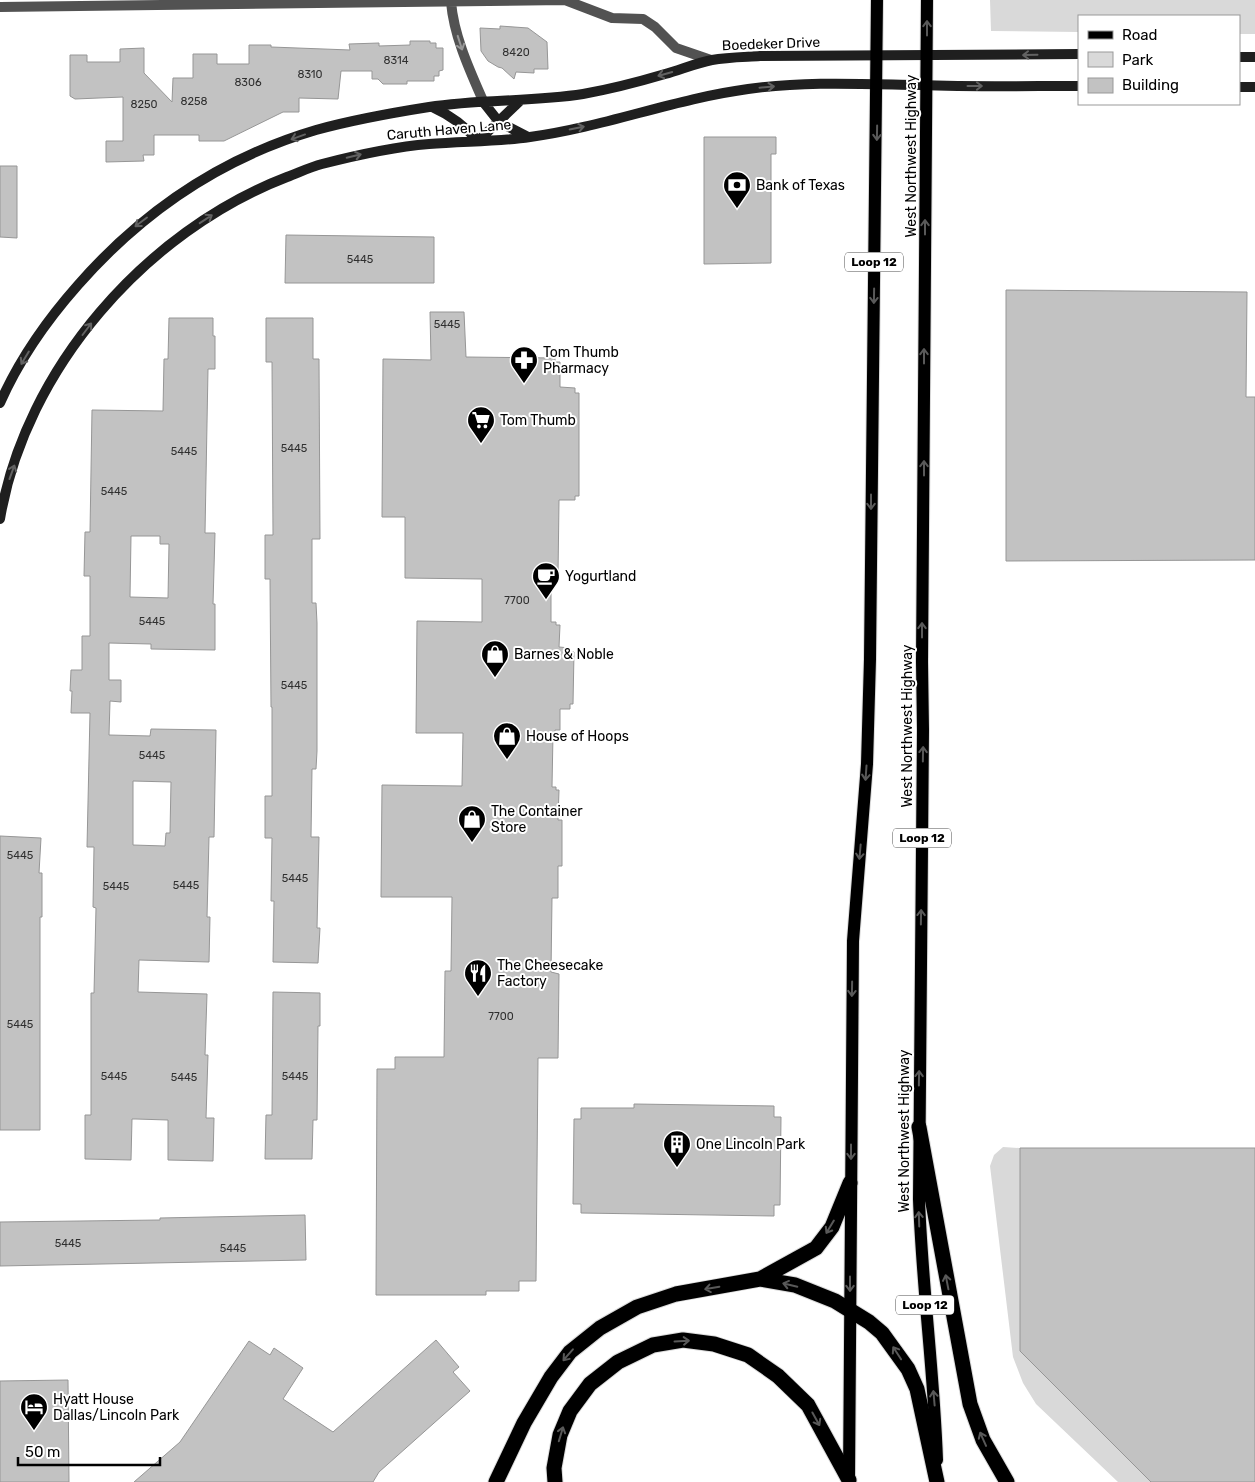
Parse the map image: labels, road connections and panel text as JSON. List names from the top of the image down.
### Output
{
  "streets": {
    "main road": [
      "Boedeker Drive",
      "Caruth Haven Lane",
      "West Northwest Highway",
      "Loop 12"
    ]
  },
  "crossings": [
    ["Boedeker Drive", "Caruth Haven Lane"],
    ["Boedeker Drive", "West Northwest Highway"],
    ["Boedeker Drive", "Loop 12"],
    ["Caruth Haven Lane", "West Northwest Highway"],
    ["Caruth Haven Lane", "Loop 12"]
  ],
  "places": {
    "bank": ["Bank of Texas"],
    "pharmacy": ["Tom Thumb Pharmacy"],
    "supermarket": ["Tom Thumb"],
    "cafe": ["Yogurtland"],
    "shop": ["Barnes & Noble", "House of Hoops", "The Container Store"],
    "restaurant": ["The Cheesecake Factory"],
    "building": ["One Lincoln Park"],
    "hotel": ["Hyatt House Dallas/Lincoln Park"]
  },
  "house_numbers": [
    "8420",
    "8314",
    "8310",
    "8306",
    "8258",
    "8250",
    "5445",
    "5445",
    "5445",
    "5445",
    "5445",
    "7700",
    "5445",
    "5445",
    "5445",
    "5445",
    "5445",
    "5445",
    "5445",
    "7700",
    "5445",
    "5445",
    "5445",
    "5445",
    "5445",
    "5445"
  ],
  "legend": ["Road", "Park", "Building"],
  "scale_bar": "50 m"
}
